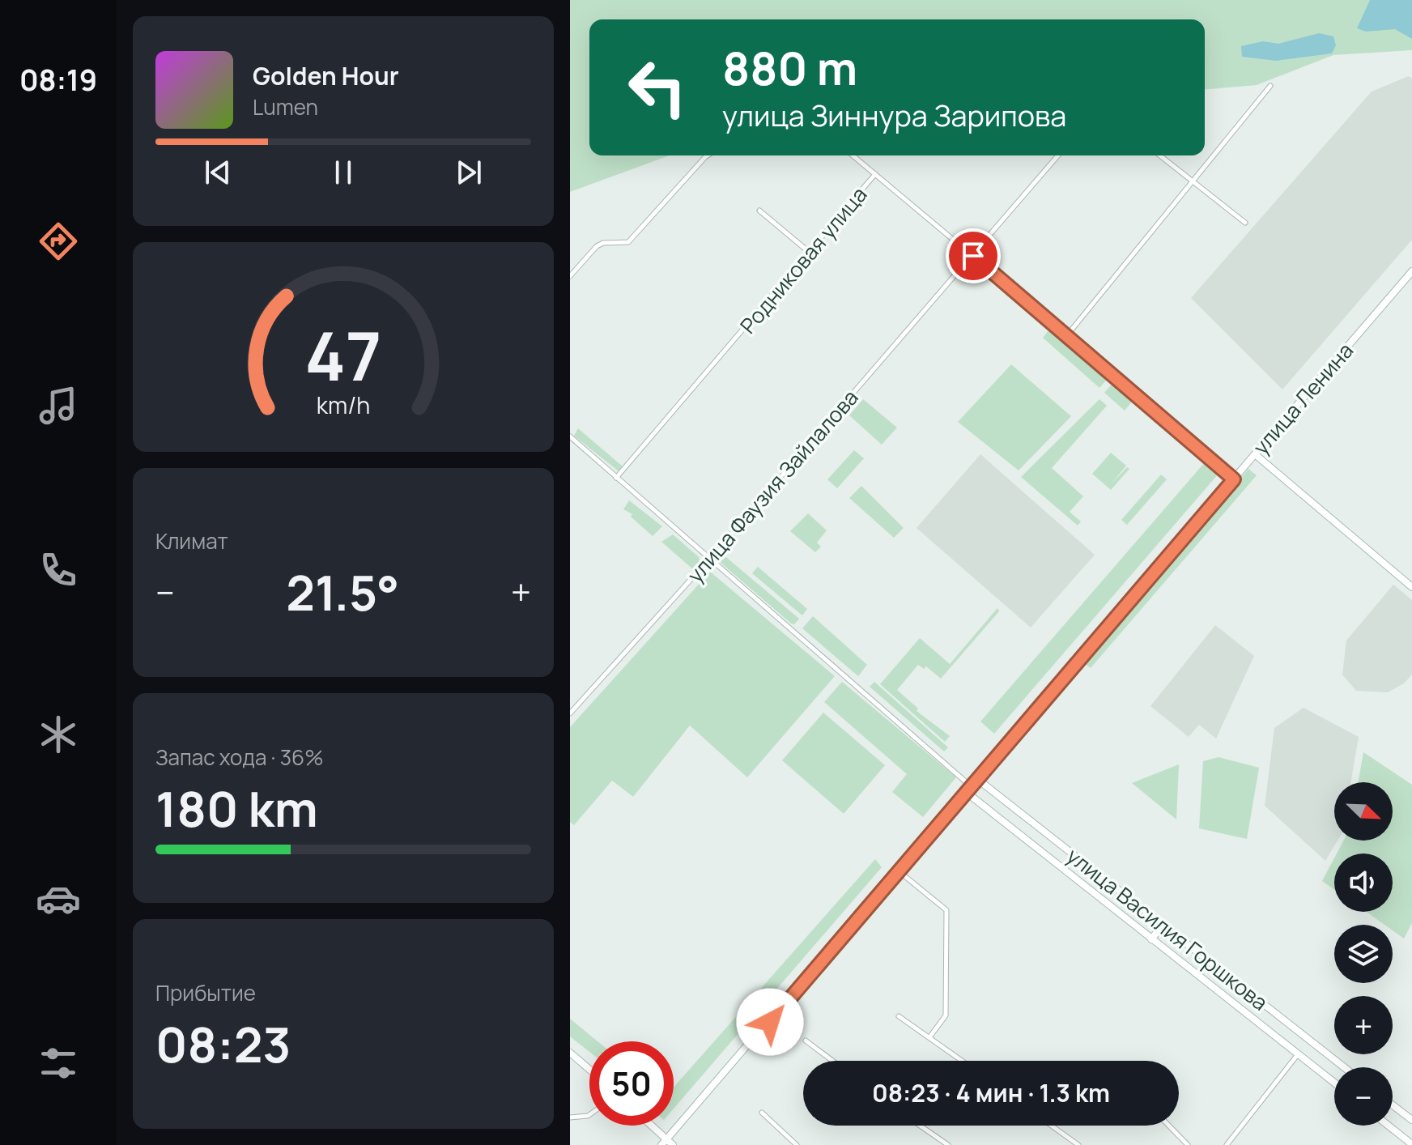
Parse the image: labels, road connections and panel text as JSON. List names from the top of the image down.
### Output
{
  "streets": {
    "main road": ["улица Ленина", "улица Василия Горшкова"],
    "street": ["Родниковая улица", "улица Фаузия Зайлалова"]
  },
  "crossings": [
    ["улица Ленина", "улица Василия Горшкова"]
  ],
  "north": "bottom right",
  "page": {
    "tabs": "08:19",
    "turn": ["880 m", "улица Зиннура Зарипова"],
    "song": ["Golden Hour", "Lumen"],
    "tile": [
      "Климат",
      ["Запас хода · 36%", "180 km"],
      ["Прибытие", "08:23"]
    ],
    "heat": ["−", "21.5°", "+"],
    "map_buttons": ["+", "−"],
    "limit": "50",
    "trip": "08:23 · 4 мин · 1.3 km",
    "gauge": ["47", "km/h"]
  }
}
